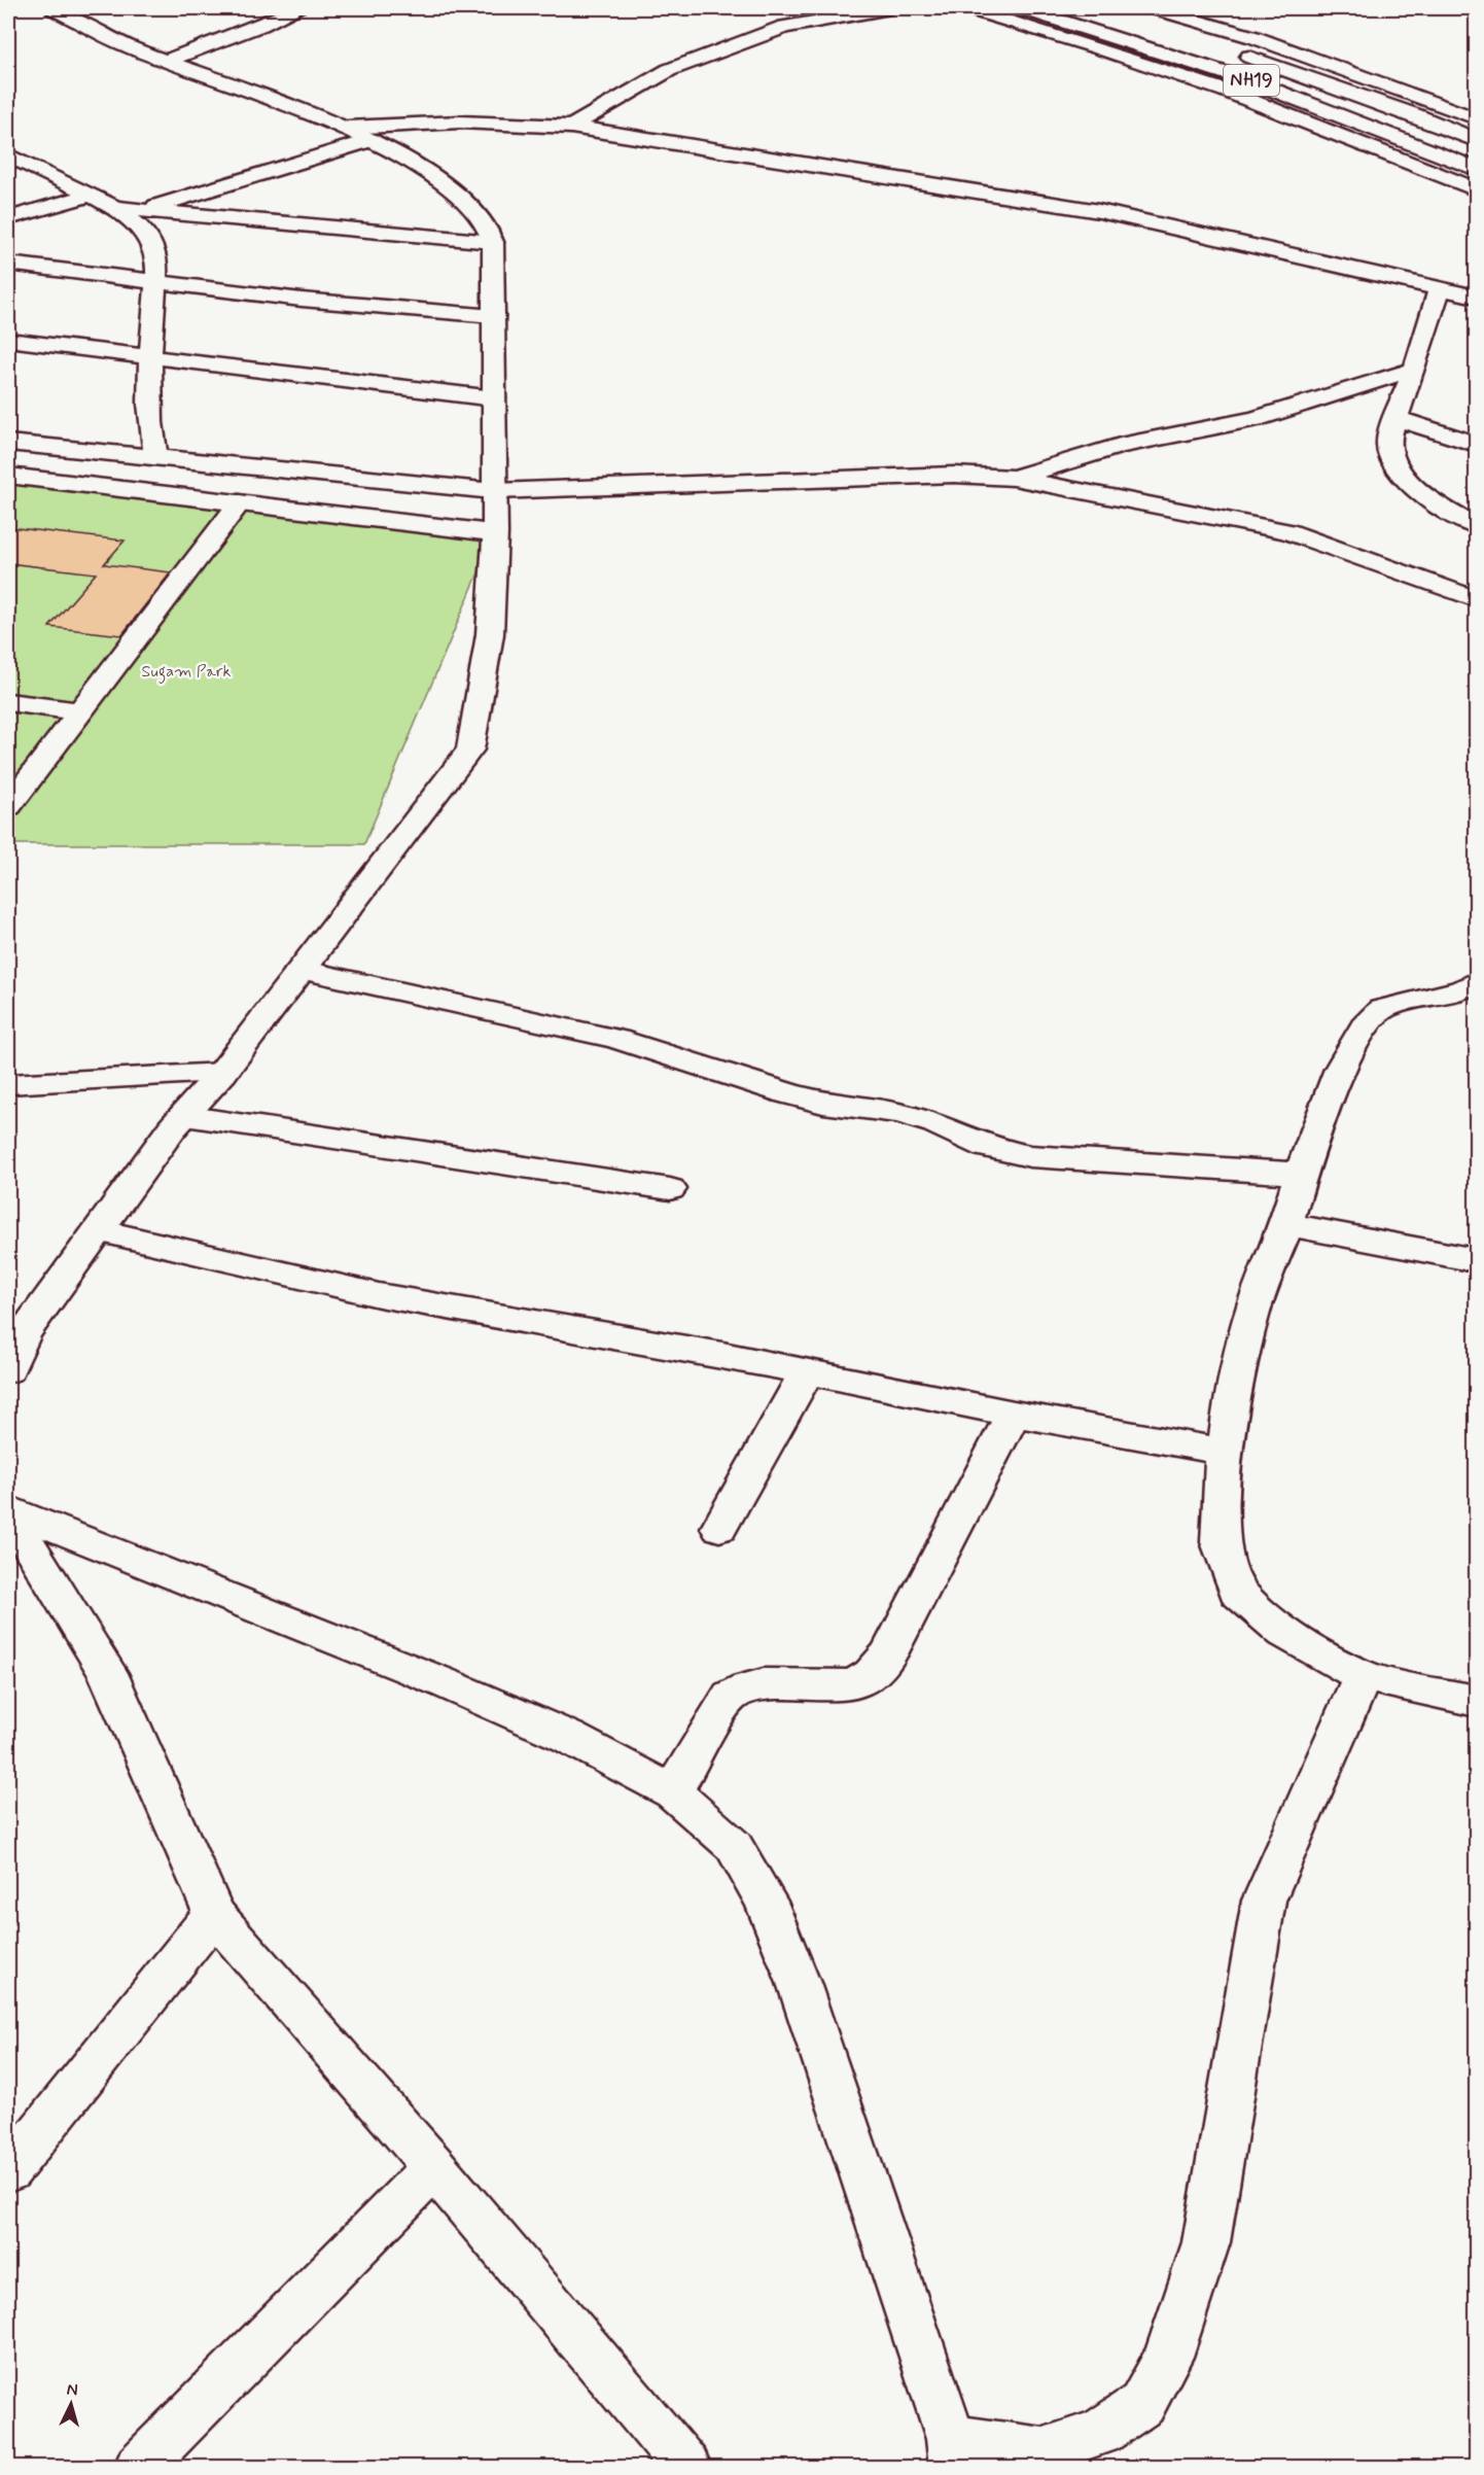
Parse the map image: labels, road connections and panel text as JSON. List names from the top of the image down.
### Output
{
  "streets": {
    "main road": ["NH19"]
  },
  "parks": ["Sugam Park"],
  "north": "top"
}
